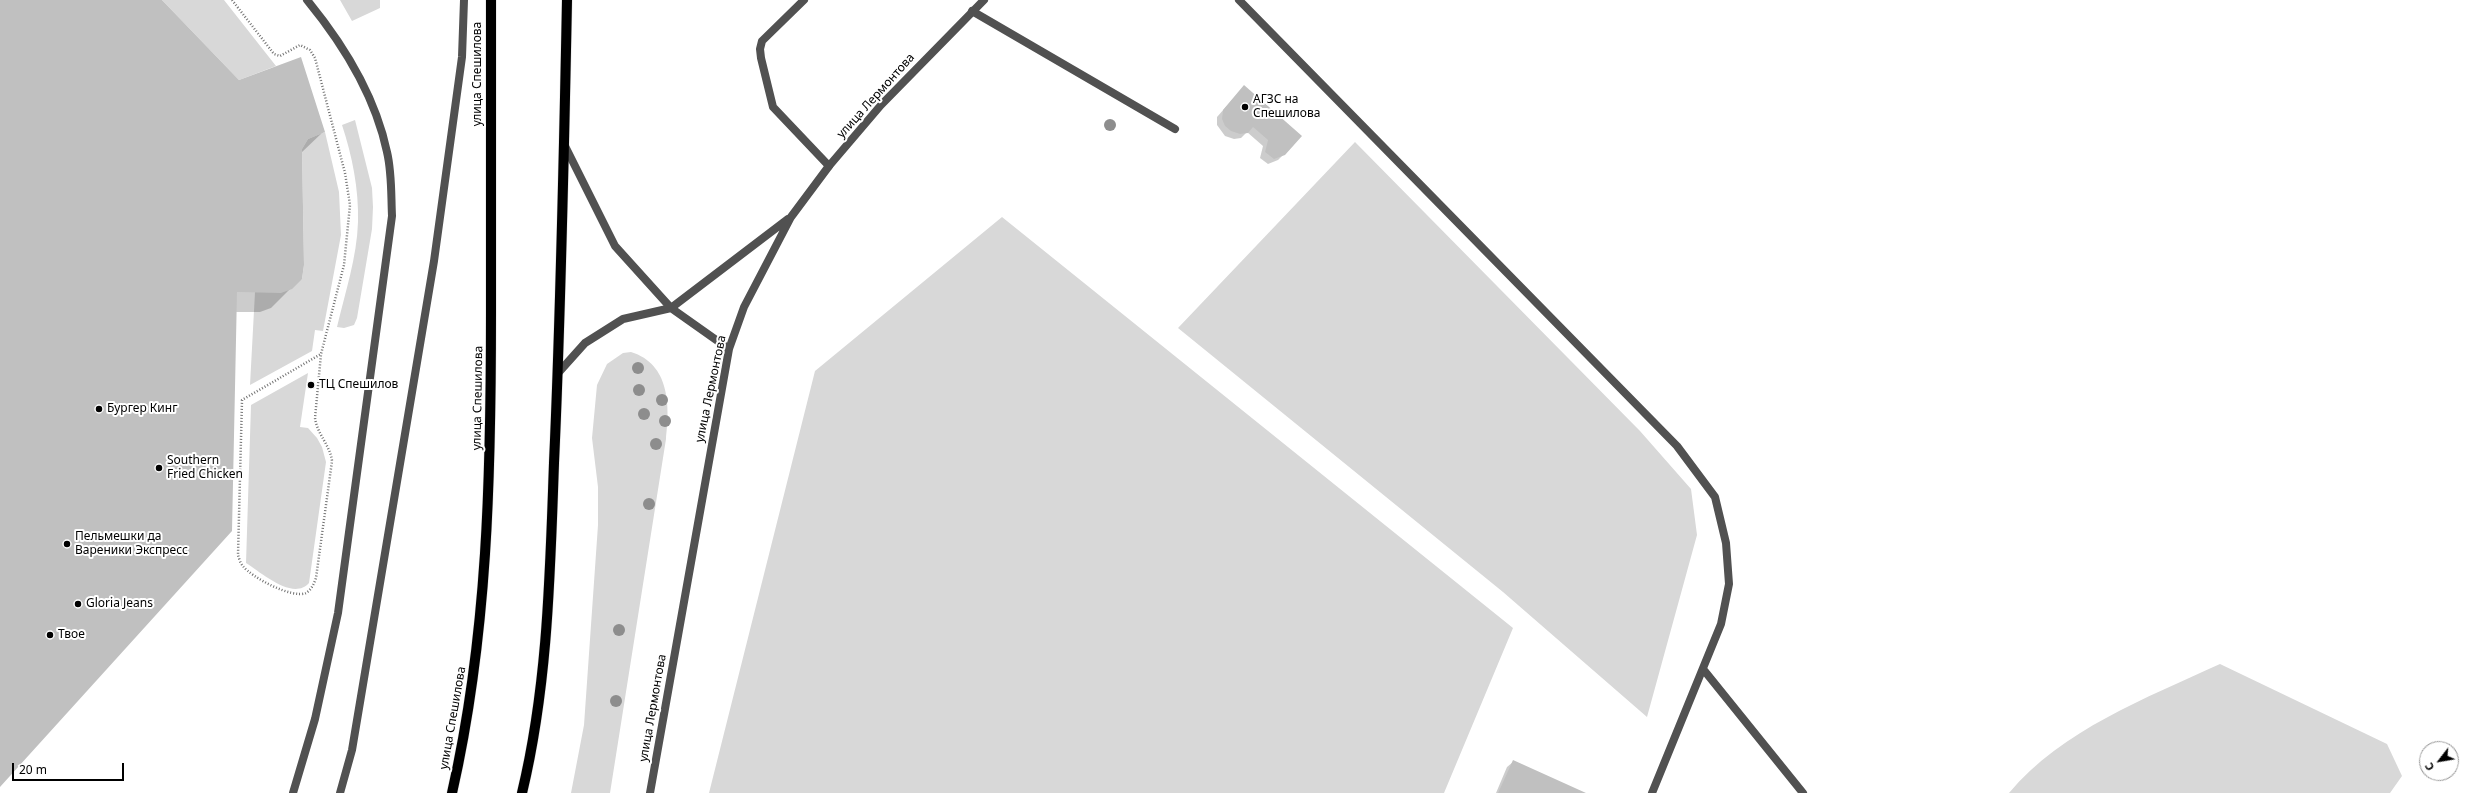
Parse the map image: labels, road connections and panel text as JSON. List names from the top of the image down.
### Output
{
  "streets": {
    "main road": ["улица Спешилова"],
    "street": ["улица Лермонтова"]
  },
  "places": [
    "АГЗС на Спешилова",
    "ТЦ Спешилов",
    "Бургер Кинг",
    "Southern Fried Chicken",
    "Пельмешки да Вареники Экспресс",
    "Gloria Jeans",
    "Твое"
  ],
  "scale_bar": "20 m",
  "north": "bottom left"
}
